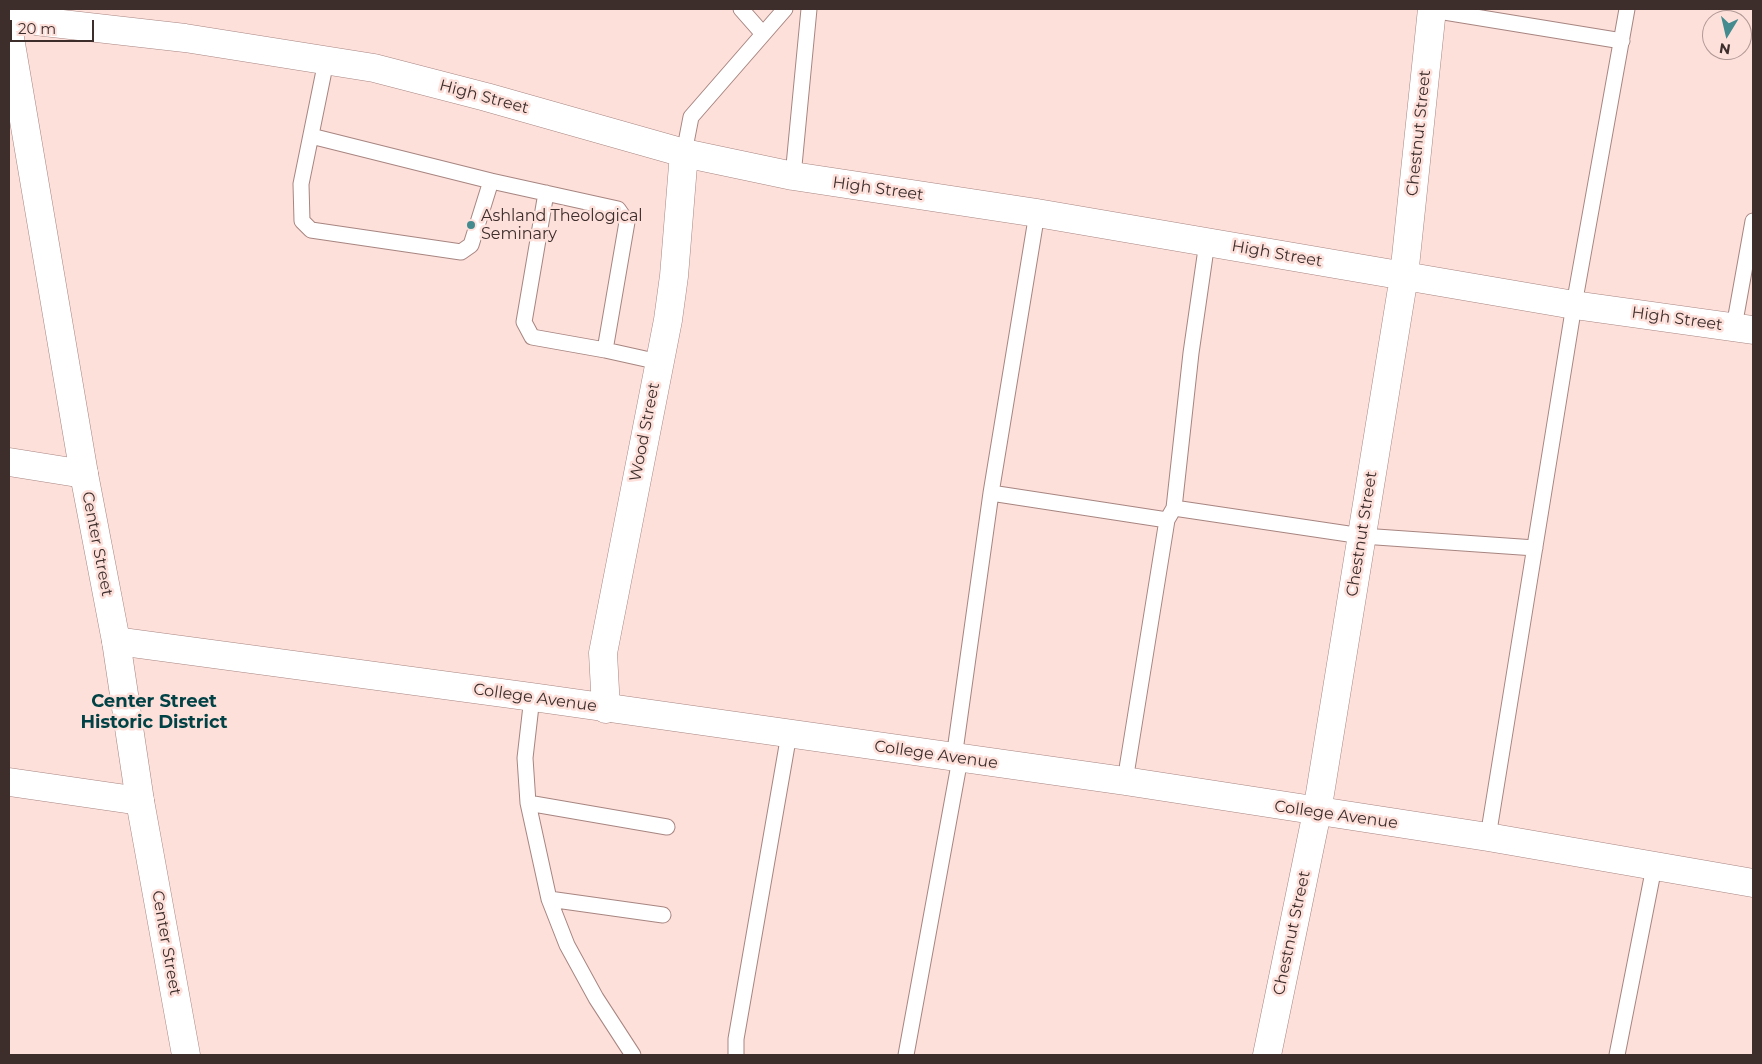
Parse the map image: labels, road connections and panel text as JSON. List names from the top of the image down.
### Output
{
  "streets": {
    "street": [
      "High Street",
      "Chestnut Street",
      "Wood Street",
      "Center Street",
      "College Avenue"
    ]
  },
  "crossings": [
    ["High Street", "Chestnut Street"],
    ["High Street", "Wood Street"],
    ["Chestnut Street", "College Avenue"],
    ["Wood Street", "College Avenue"],
    ["Center Street", "College Avenue"]
  ],
  "districts": ["Center Street Historic District"],
  "places": ["Ashland Theological Seminary"],
  "scale_bar": "20 m",
  "north": "bottom"
}
